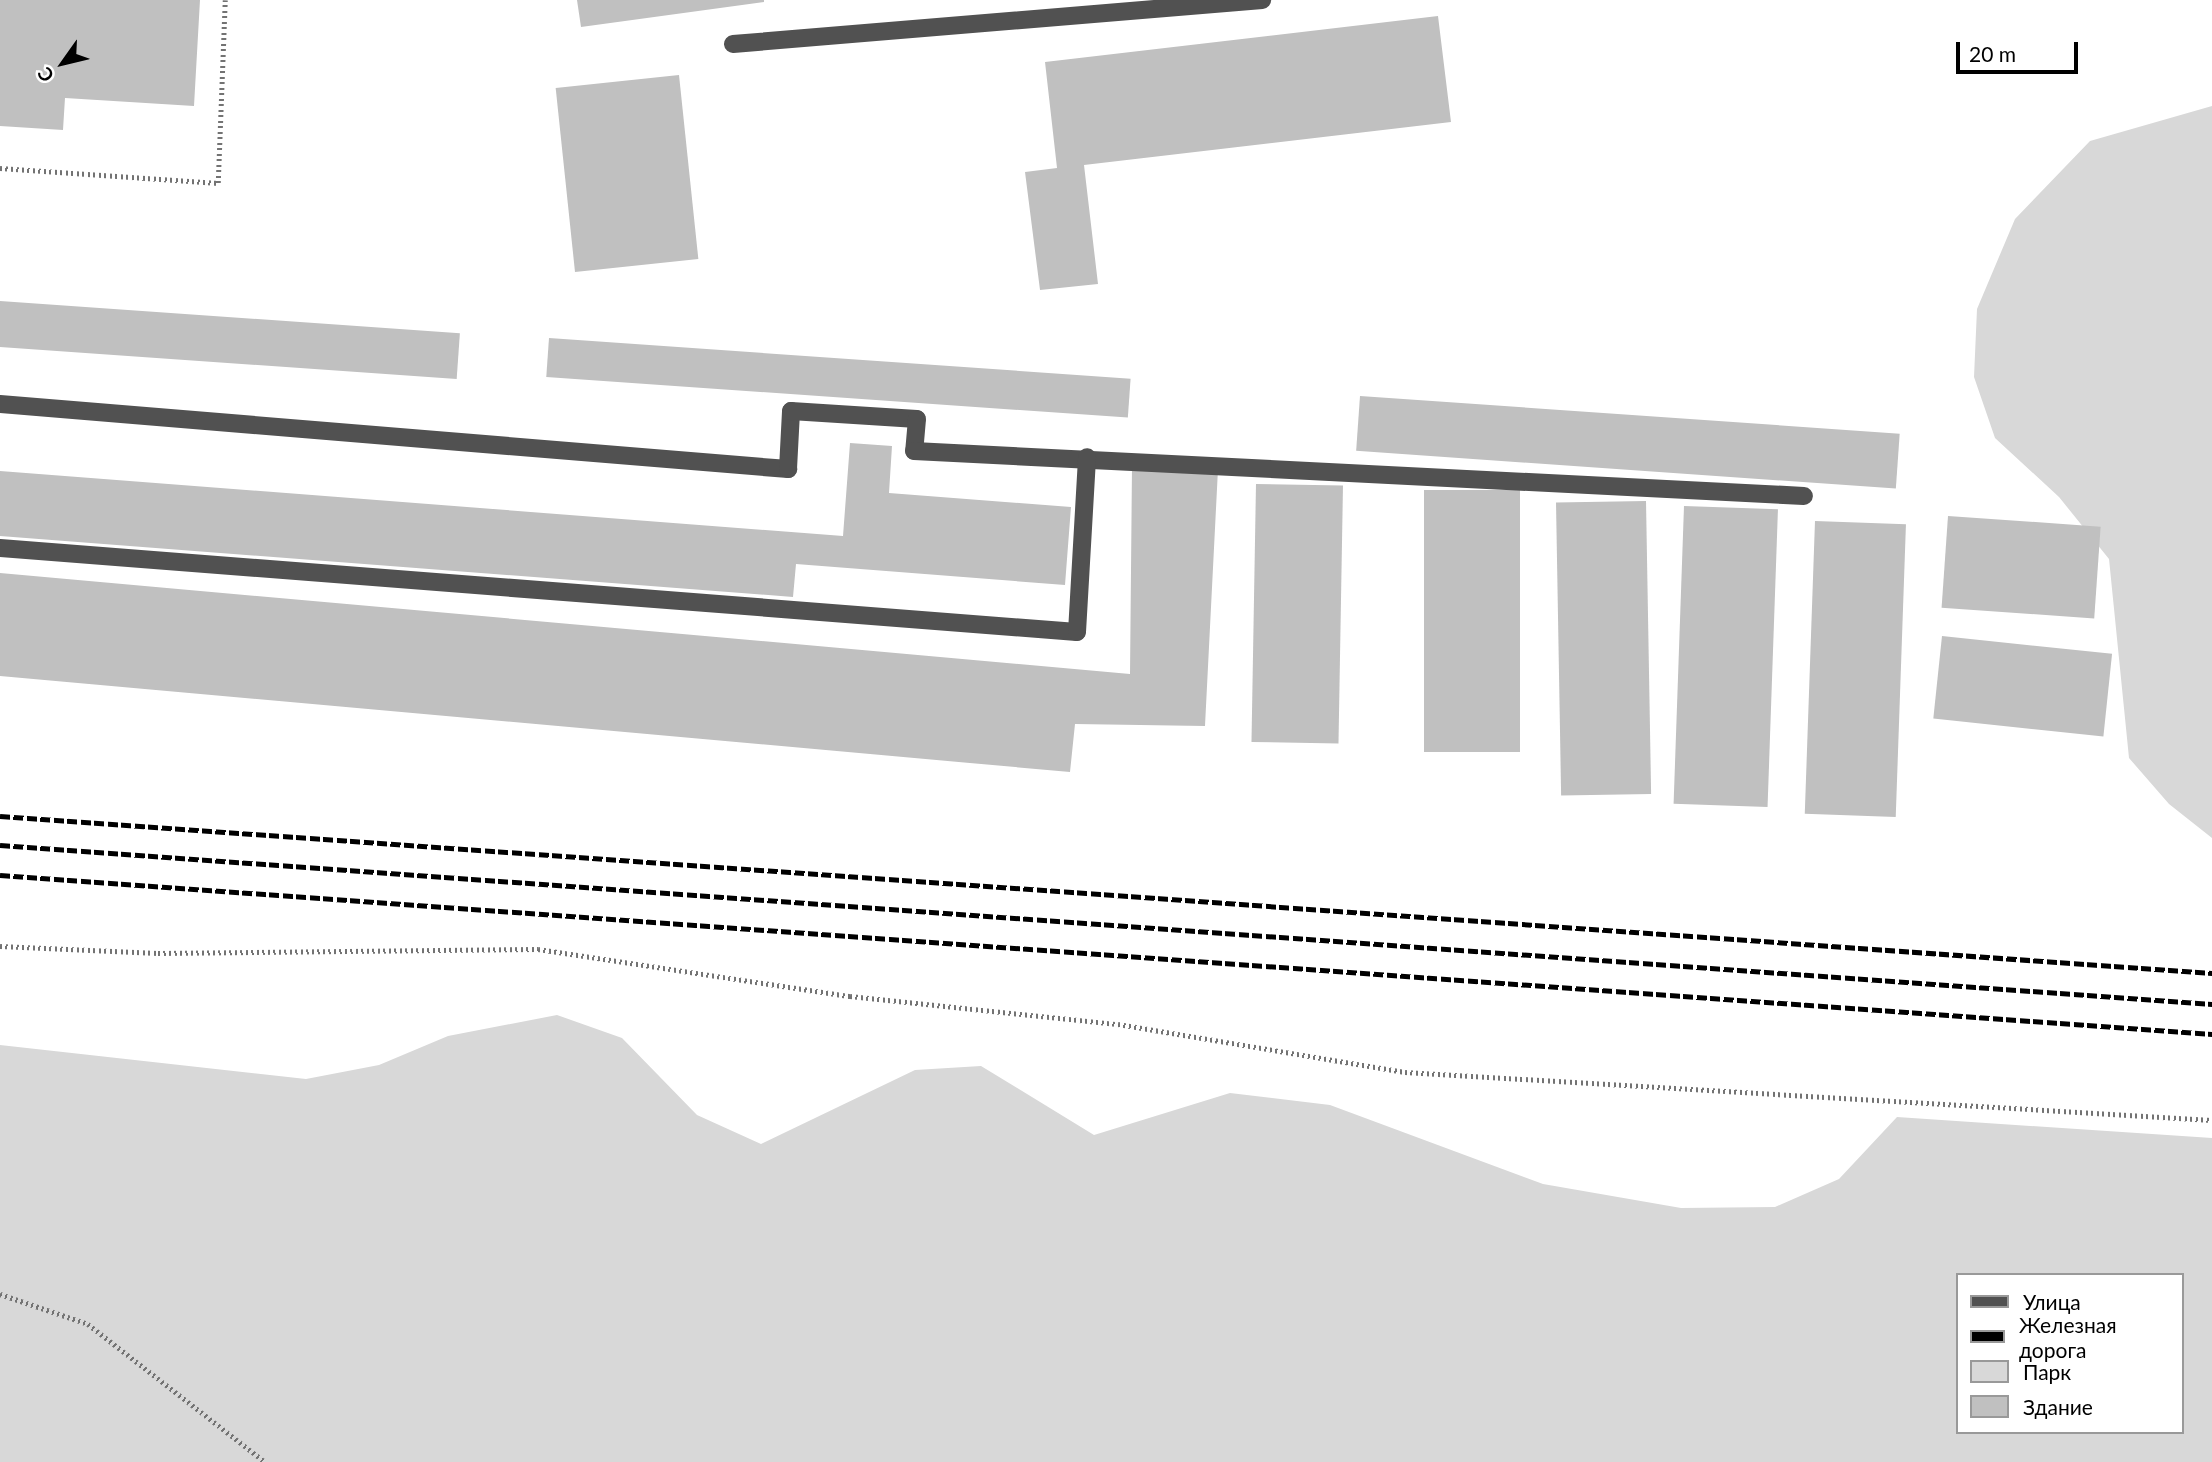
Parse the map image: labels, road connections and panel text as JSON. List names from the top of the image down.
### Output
{
  "legend": [
    "Улица",
    "Железная дорога",
    "Парк",
    "Здание"
  ],
  "scale_bar": "20 m",
  "north": "bottom left"
}
